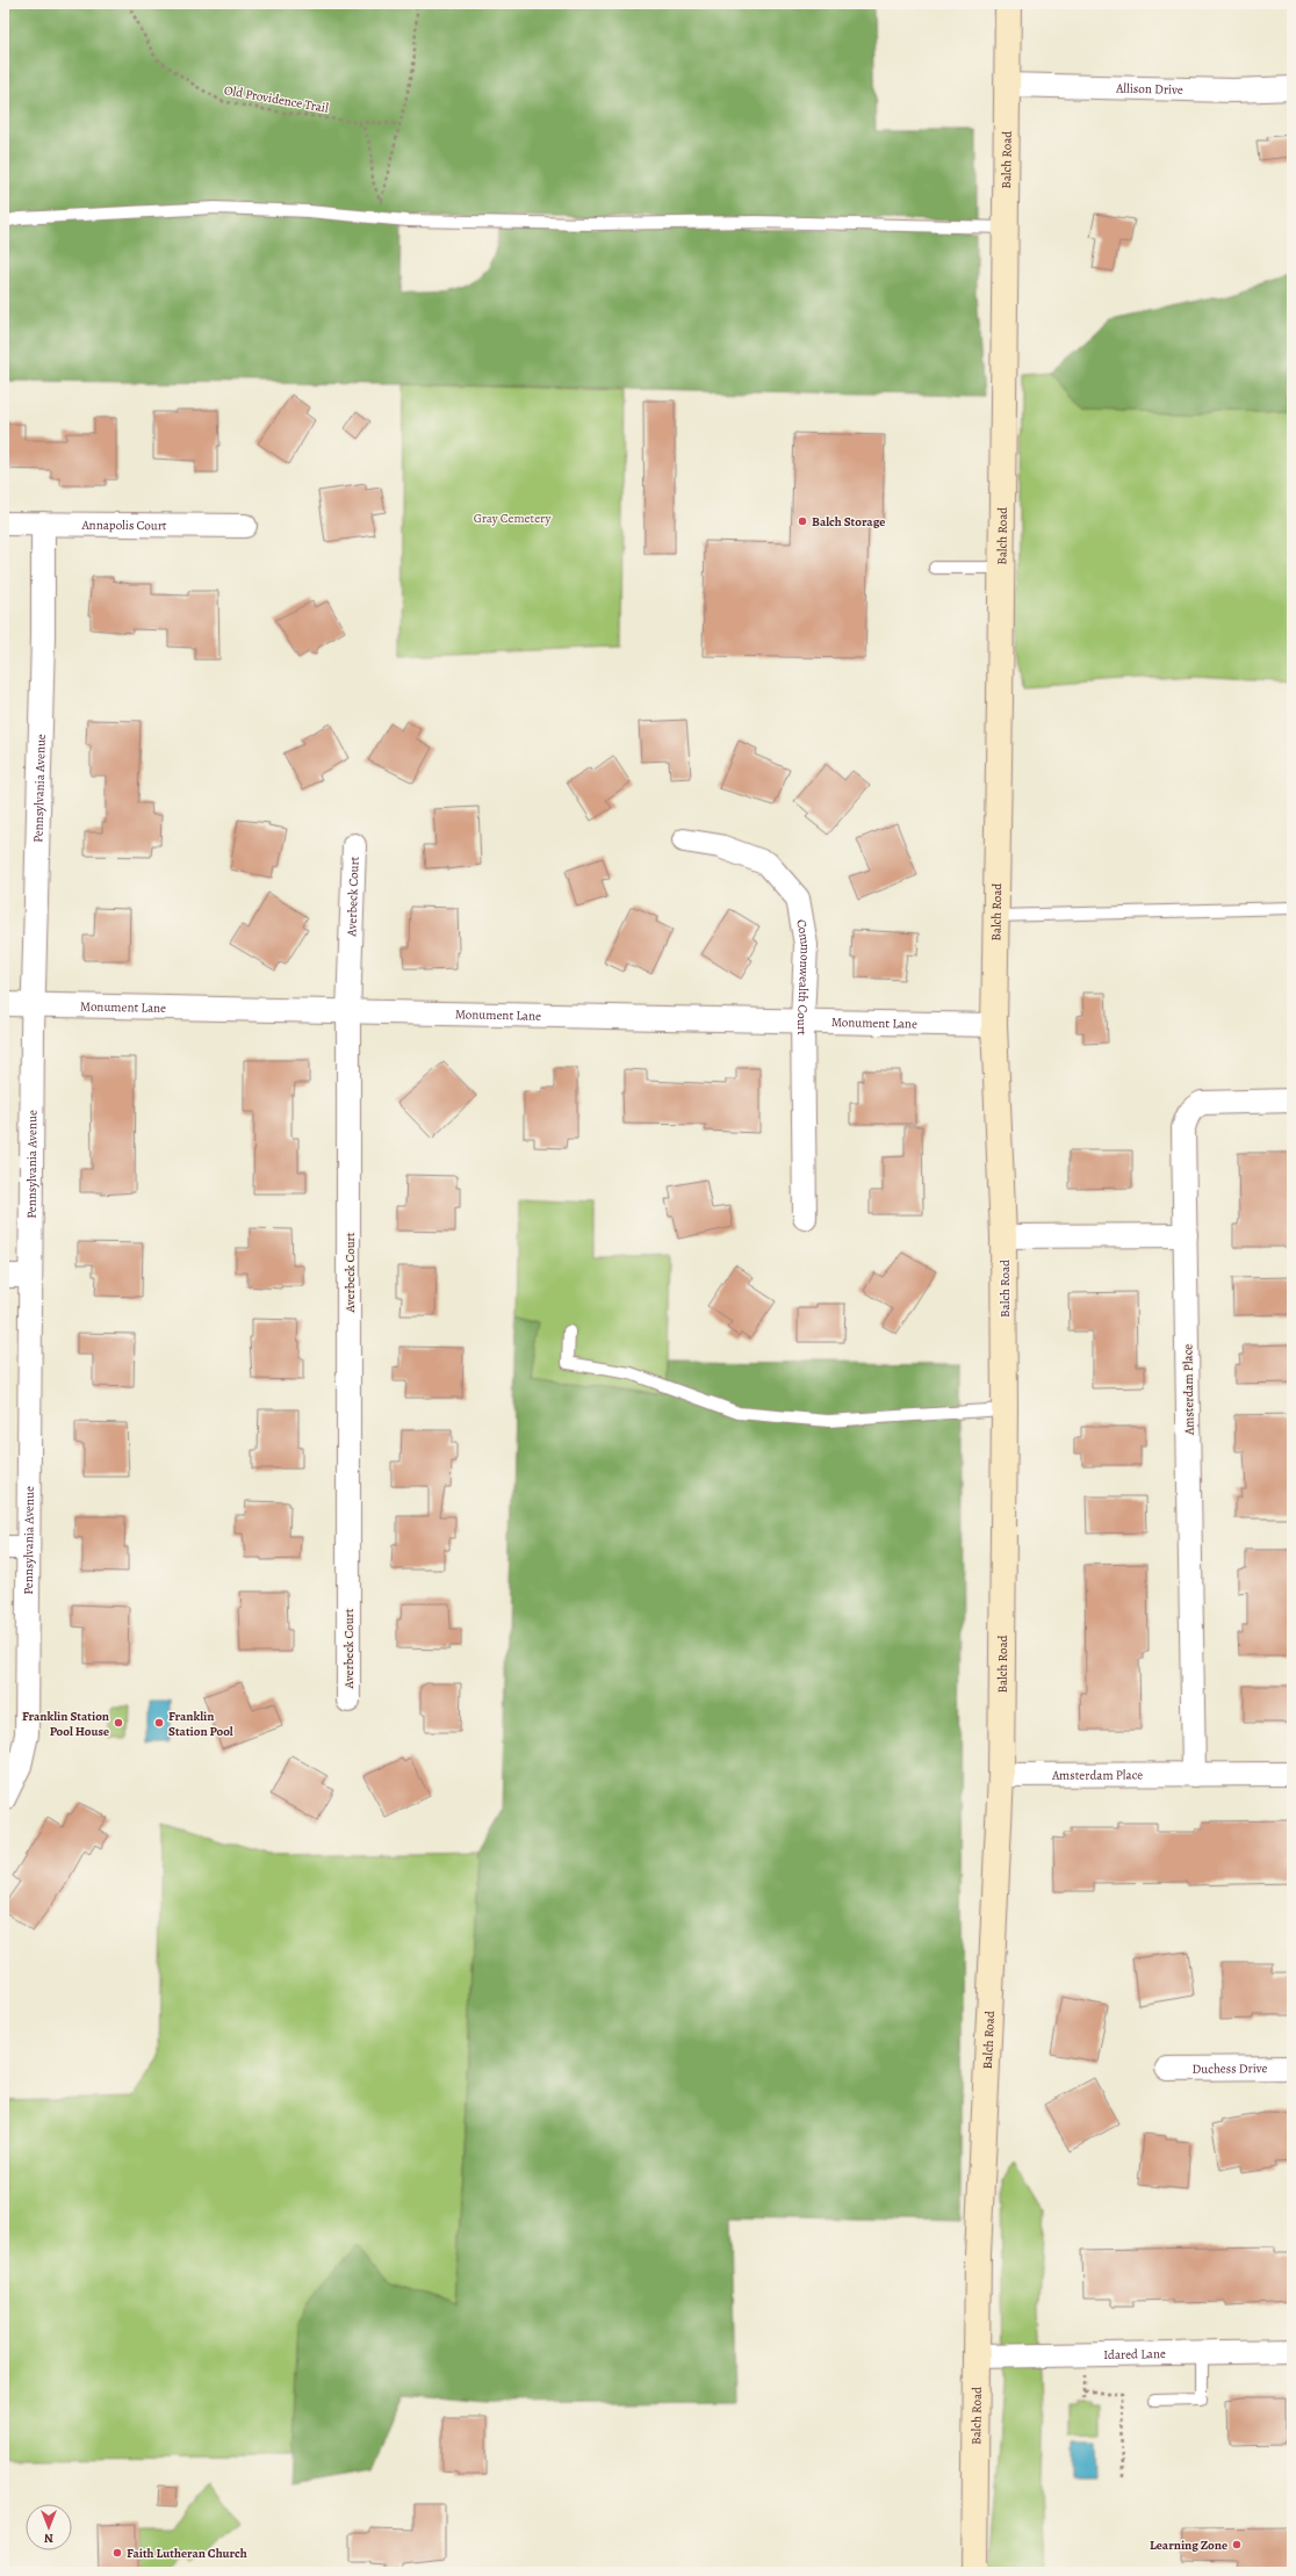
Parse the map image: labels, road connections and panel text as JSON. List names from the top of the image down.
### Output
{
  "streets": {
    "street": [
      "Allison Drive",
      "Balch Road",
      "Annapolis Court",
      "Pennsylvania Avenue",
      "Averbeck Court",
      "Commonwealth Court",
      "Monument Lane",
      "Amsterdam Place",
      "Duchess Drive",
      "Idared Lane"
    ],
    "path": ["Old Providence Trail"]
  },
  "crossings": [
    ["Allison Drive", "Balch Road"],
    ["Balch Road", "Monument Lane"],
    ["Balch Road", "Amsterdam Place"],
    ["Balch Road", "Idared Lane"],
    ["Annapolis Court", "Pennsylvania Avenue"],
    ["Pennsylvania Avenue", "Monument Lane"],
    ["Averbeck Court", "Monument Lane"],
    ["Commonwealth Court", "Monument Lane"]
  ],
  "parks": ["Gray Cemetery"],
  "places": [
    "Balch Storage",
    "Franklin Station Pool House",
    "Franklin Station Pool",
    "Learning Zone",
    "Faith Lutheran Church"
  ],
  "north": "bottom"
}
